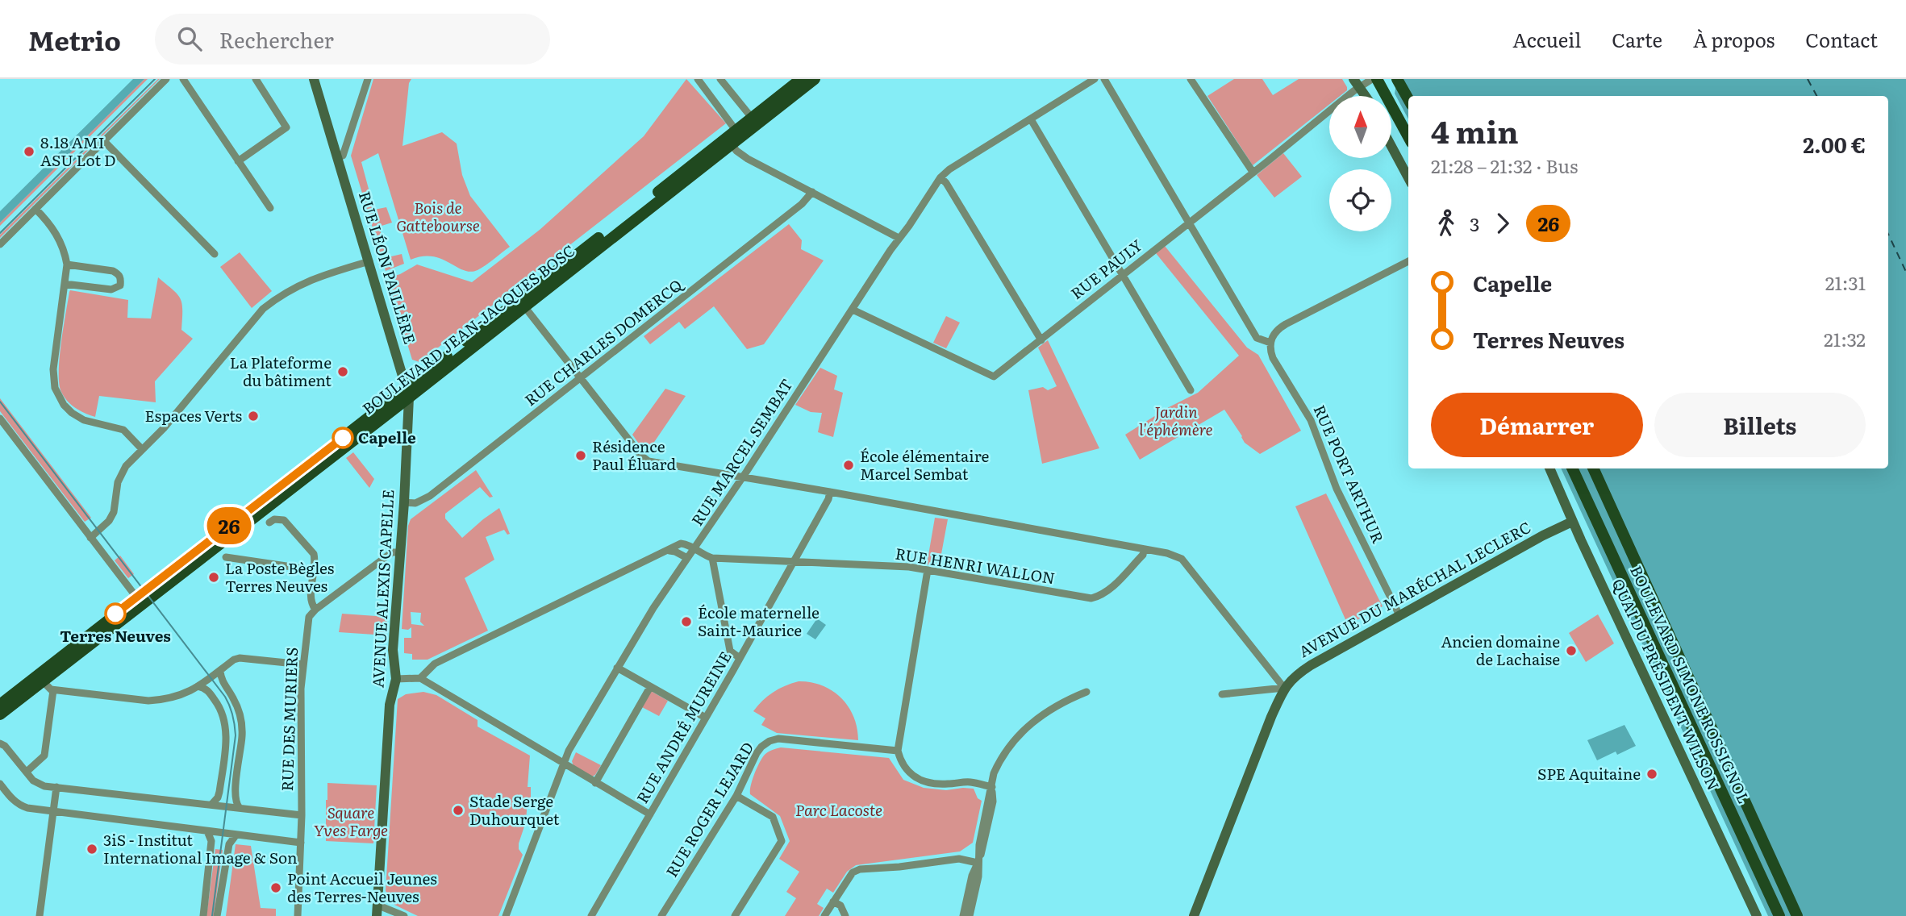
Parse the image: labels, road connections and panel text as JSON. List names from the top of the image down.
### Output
{
  "streets": {
    "main road": ["BOULEVARD JEAN-JACQUES BOSC", "BOULEVARD SIMONE ROSSIGNOL"],
    "street": [
      "RUE LÉON PAILLÈRE",
      "RUE PAULY",
      "RUE CHARLES DOMERCQ",
      "RUE MARCEL SEMBAT",
      "RUE PORT ARTHUR",
      "RUE HENRI WALLON",
      "AVENUE ALEXIS CAPELLE",
      "AVENUE DU MARÉCHAL LECLERC",
      "QUAI DU PRÉSIDENT WILSON",
      "RUE DES MURIERS",
      "RUE ANDRÉ MUREINE",
      "RUE ROGER LEJARD"
    ]
  },
  "crossings": [
    ["RUE LÉON PAILLÈRE", "BOULEVARD JEAN-JACQUES BOSC"],
    ["RUE LÉON PAILLÈRE", "AVENUE ALEXIS CAPELLE"],
    ["RUE PAULY", "RUE MARCEL SEMBAT"],
    ["BOULEVARD JEAN-JACQUES BOSC", "AVENUE ALEXIS CAPELLE"],
    ["RUE CHARLES DOMERCQ", "AVENUE ALEXIS CAPELLE"],
    ["RUE PORT ARTHUR", "AVENUE DU MARÉCHAL LECLERC"],
    ["RUE HENRI WALLON", "RUE ANDRÉ MUREINE"],
    ["AVENUE DU MARÉCHAL LECLERC", "QUAI DU PRÉSIDENT WILSON"]
  ],
  "parks": [
    "Bois de Gattebourse",
    "Jardin l'éphémère",
    "Parc Lacoste",
    "Square Yves Farge"
  ],
  "places": [
    "8.18 AMI ASU Lot D",
    "La Plateforme du bâtiment",
    "Espaces Verts",
    "Capelle",
    "Résidence Paul Éluard",
    "École élémentaire Marcel Sembat",
    "La Poste Bègles Terres Neuves",
    "Terres Neuves",
    "École maternelle Saint-Maurice",
    "Ancien domaine de Lachaise",
    "SPE Aquitaine",
    "Stade Serge Duhourquet",
    "3iS - Institut International Image & Son",
    "Point Accueil Jeunes des Terres-Neuves"
  ],
  "lines": ["bus line 26"],
  "north": "top",
  "page": {
    "header": "Metrio",
    "search": "Rechercher",
    "nav": [
      "Accueil",
      "Carte",
      "À propos",
      "Contact"
    ],
    "on_map": "26",
    "heading": ["4 min", "21:28 – 21:32 · Bus", "2.00 €"],
    "legs": ["3", "26"],
    "list": [
      {
        "name": "Capelle",
        "value": "21:31"
      },
      {
        "name": "Terres Neuves",
        "value": "21:32"
      }
    ],
    "buttons": ["Démarrer", "Billets"]
  }
}
